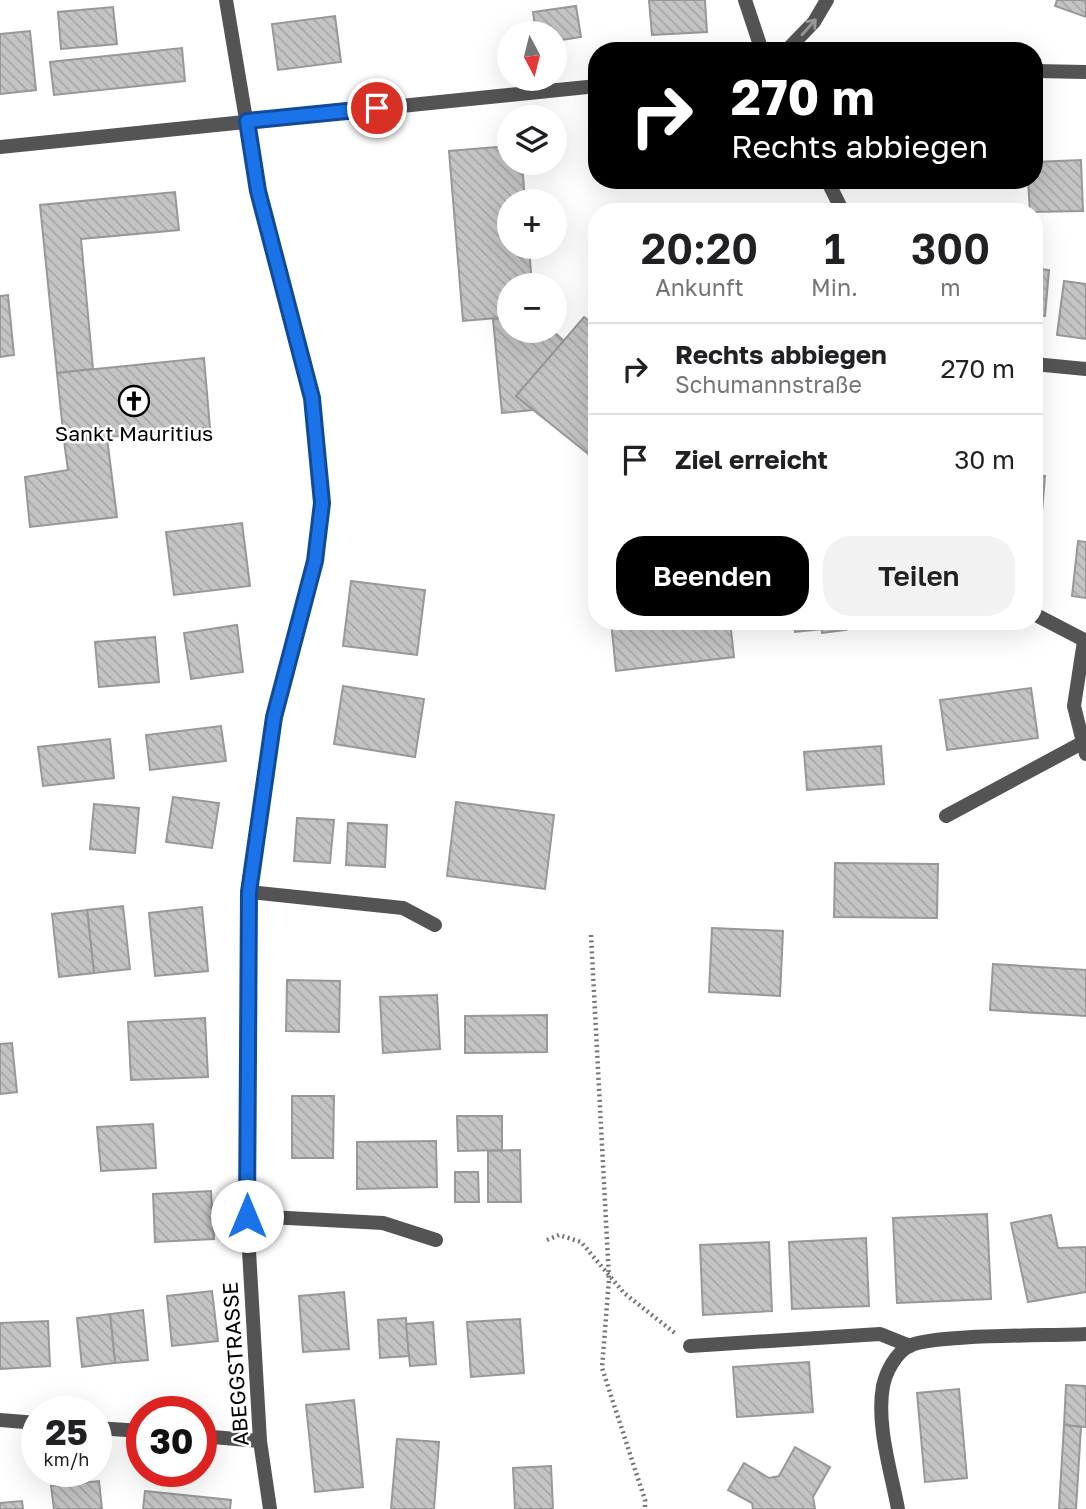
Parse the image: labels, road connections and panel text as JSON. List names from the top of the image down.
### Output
{
  "streets": {
    "street": ["ABEGGSTRASSE"]
  },
  "places": {
    "church": ["Sankt Mauritius"]
  },
  "north": "bottom",
  "page": {
    "map_buttons": ["+", "−"],
    "turn": ["270 m", "Rechts abbiegen"],
    "eta": [
      "20:20",
      "Ankunft",
      "1",
      "Min.",
      "300",
      "m"
    ],
    "list": [
      {
        "name": "Rechts abbiegen",
        "note": "Schumannstraße",
        "value": "270 m"
      },
      {
        "name": "Ziel erreicht",
        "value": "30 m"
      }
    ],
    "buttons": ["Beenden", "Teilen"],
    "speed": "25 km/h",
    "limit": "30"
  }
}
